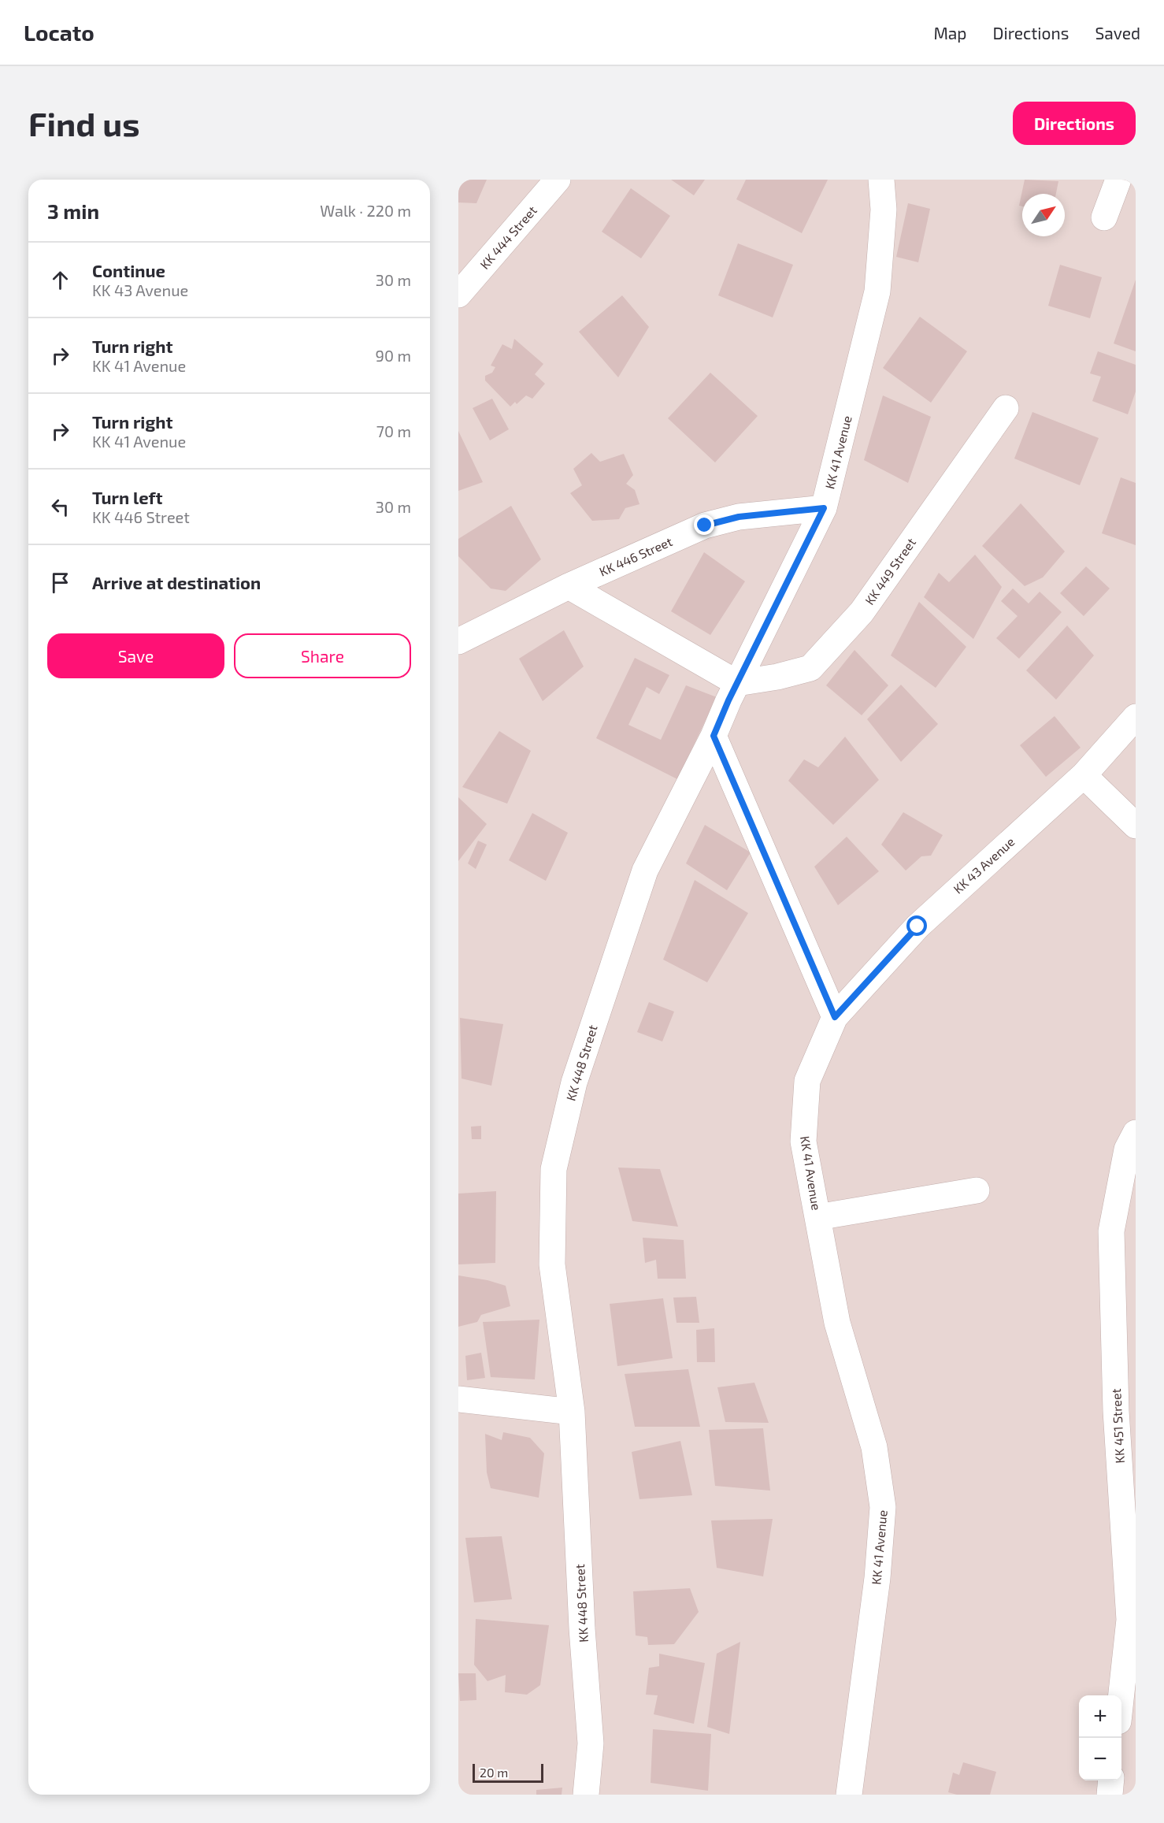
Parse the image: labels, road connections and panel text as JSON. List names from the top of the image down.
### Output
{
  "streets": {
    "street": [
      "KK 444 Street",
      "KK 41 Avenue",
      "KK 446 Street",
      "KK 449 Street",
      "KK 43 Avenue",
      "KK 448 Street",
      "KK 451 Street"
    ]
  },
  "crossings": [
    ["KK 41 Avenue", "KK 446 Street"],
    ["KK 41 Avenue", "KK 449 Street"],
    ["KK 41 Avenue", "KK 43 Avenue"],
    ["KK 41 Avenue", "KK 448 Street"]
  ],
  "scale_bar": "20 m",
  "north": "top right",
  "page": {
    "header": "Locato",
    "nav": ["Map", "Directions", "Saved"],
    "buttons": [
      "Directions",
      ["Save", "Share"]
    ],
    "title": "Find us",
    "heading": ["3 min", "Walk · 220 m"],
    "list": [
      ["Continue", "KK 43 Avenue", "30 m"],
      ["Turn right", "KK 41 Avenue", "90 m"],
      ["Turn right", "KK 41 Avenue", "70 m"],
      ["Turn left", "KK 446 Street", "30 m"],
      "Arrive at destination"
    ],
    "map_buttons": ["+", "−"],
    "scale": "20 m"
  }
}
